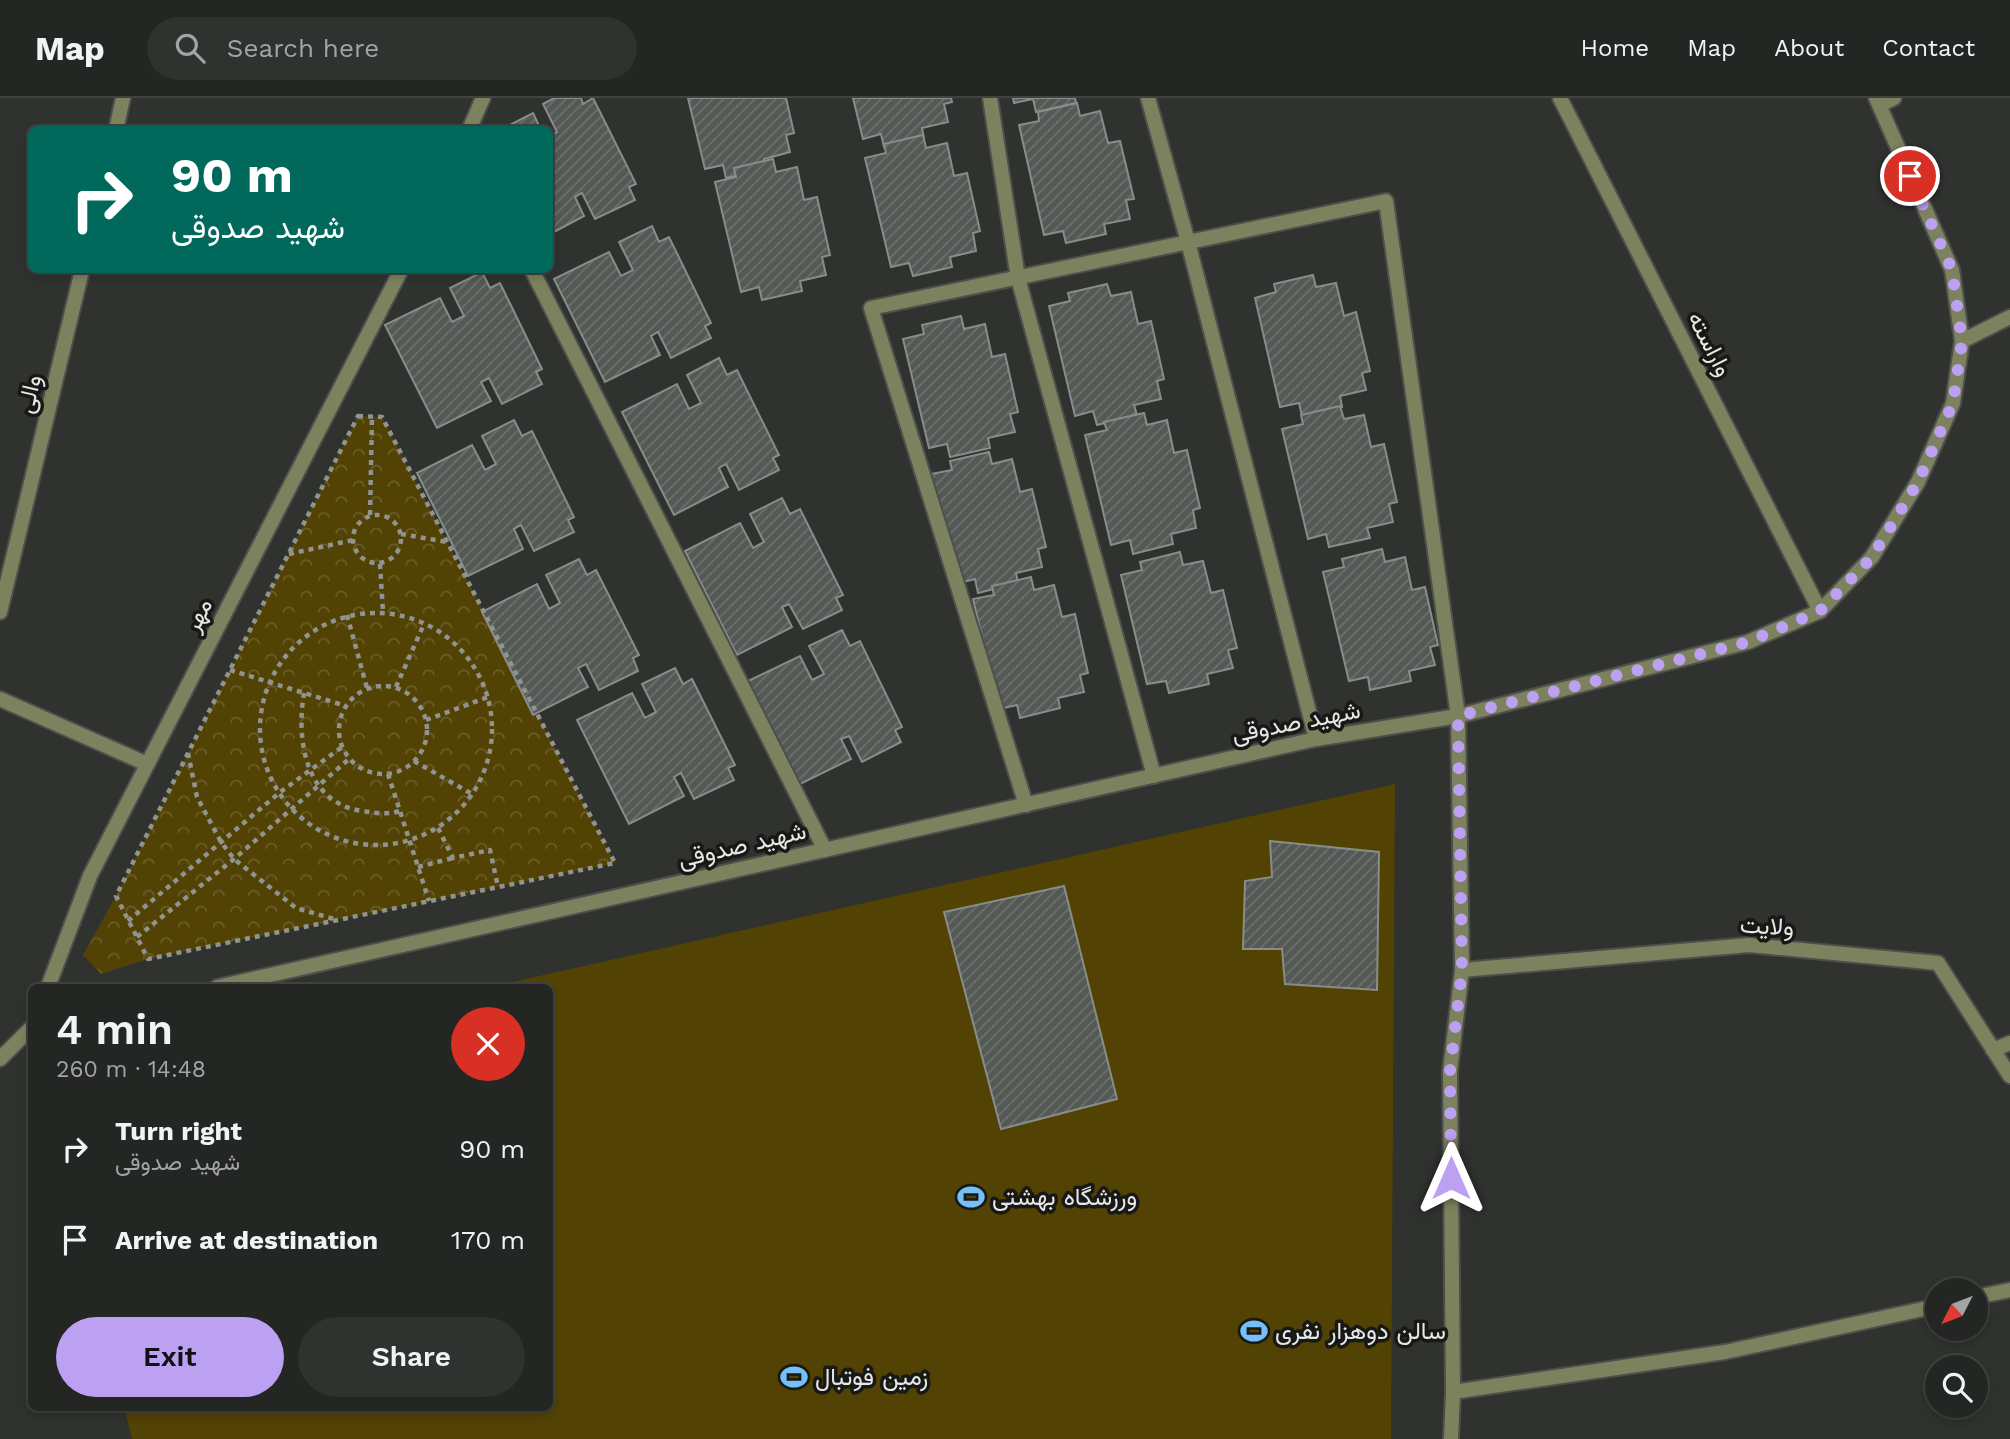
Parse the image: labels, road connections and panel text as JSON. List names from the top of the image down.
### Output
{
  "streets": {
    "street": [
      "واراسته",
      "والی",
      "مهر",
      "شهید صدوقی",
      "ولایت"
    ]
  },
  "crossings": [
    ["واراسته", "شهید صدوقی"]
  ],
  "places": {
    "sports": ["ورزشگاه بهشتی", "سالن دوهزار نفری", "زمین فوتبال"]
  },
  "north": "bottom left",
  "page": {
    "header": "Map",
    "search": "Search here",
    "nav": [
      "Home",
      "Map",
      "About",
      "Contact"
    ],
    "turn": ["90 m", "شهید صدوقی"],
    "heading": ["4 min", "260 m · 14:48"],
    "list": [
      {
        "name": "Turn right",
        "note": "شهید صدوقی",
        "value": "90 m"
      },
      {
        "name": "Arrive at destination",
        "value": "170 m"
      }
    ],
    "buttons": ["Exit", "Share"]
  }
}
